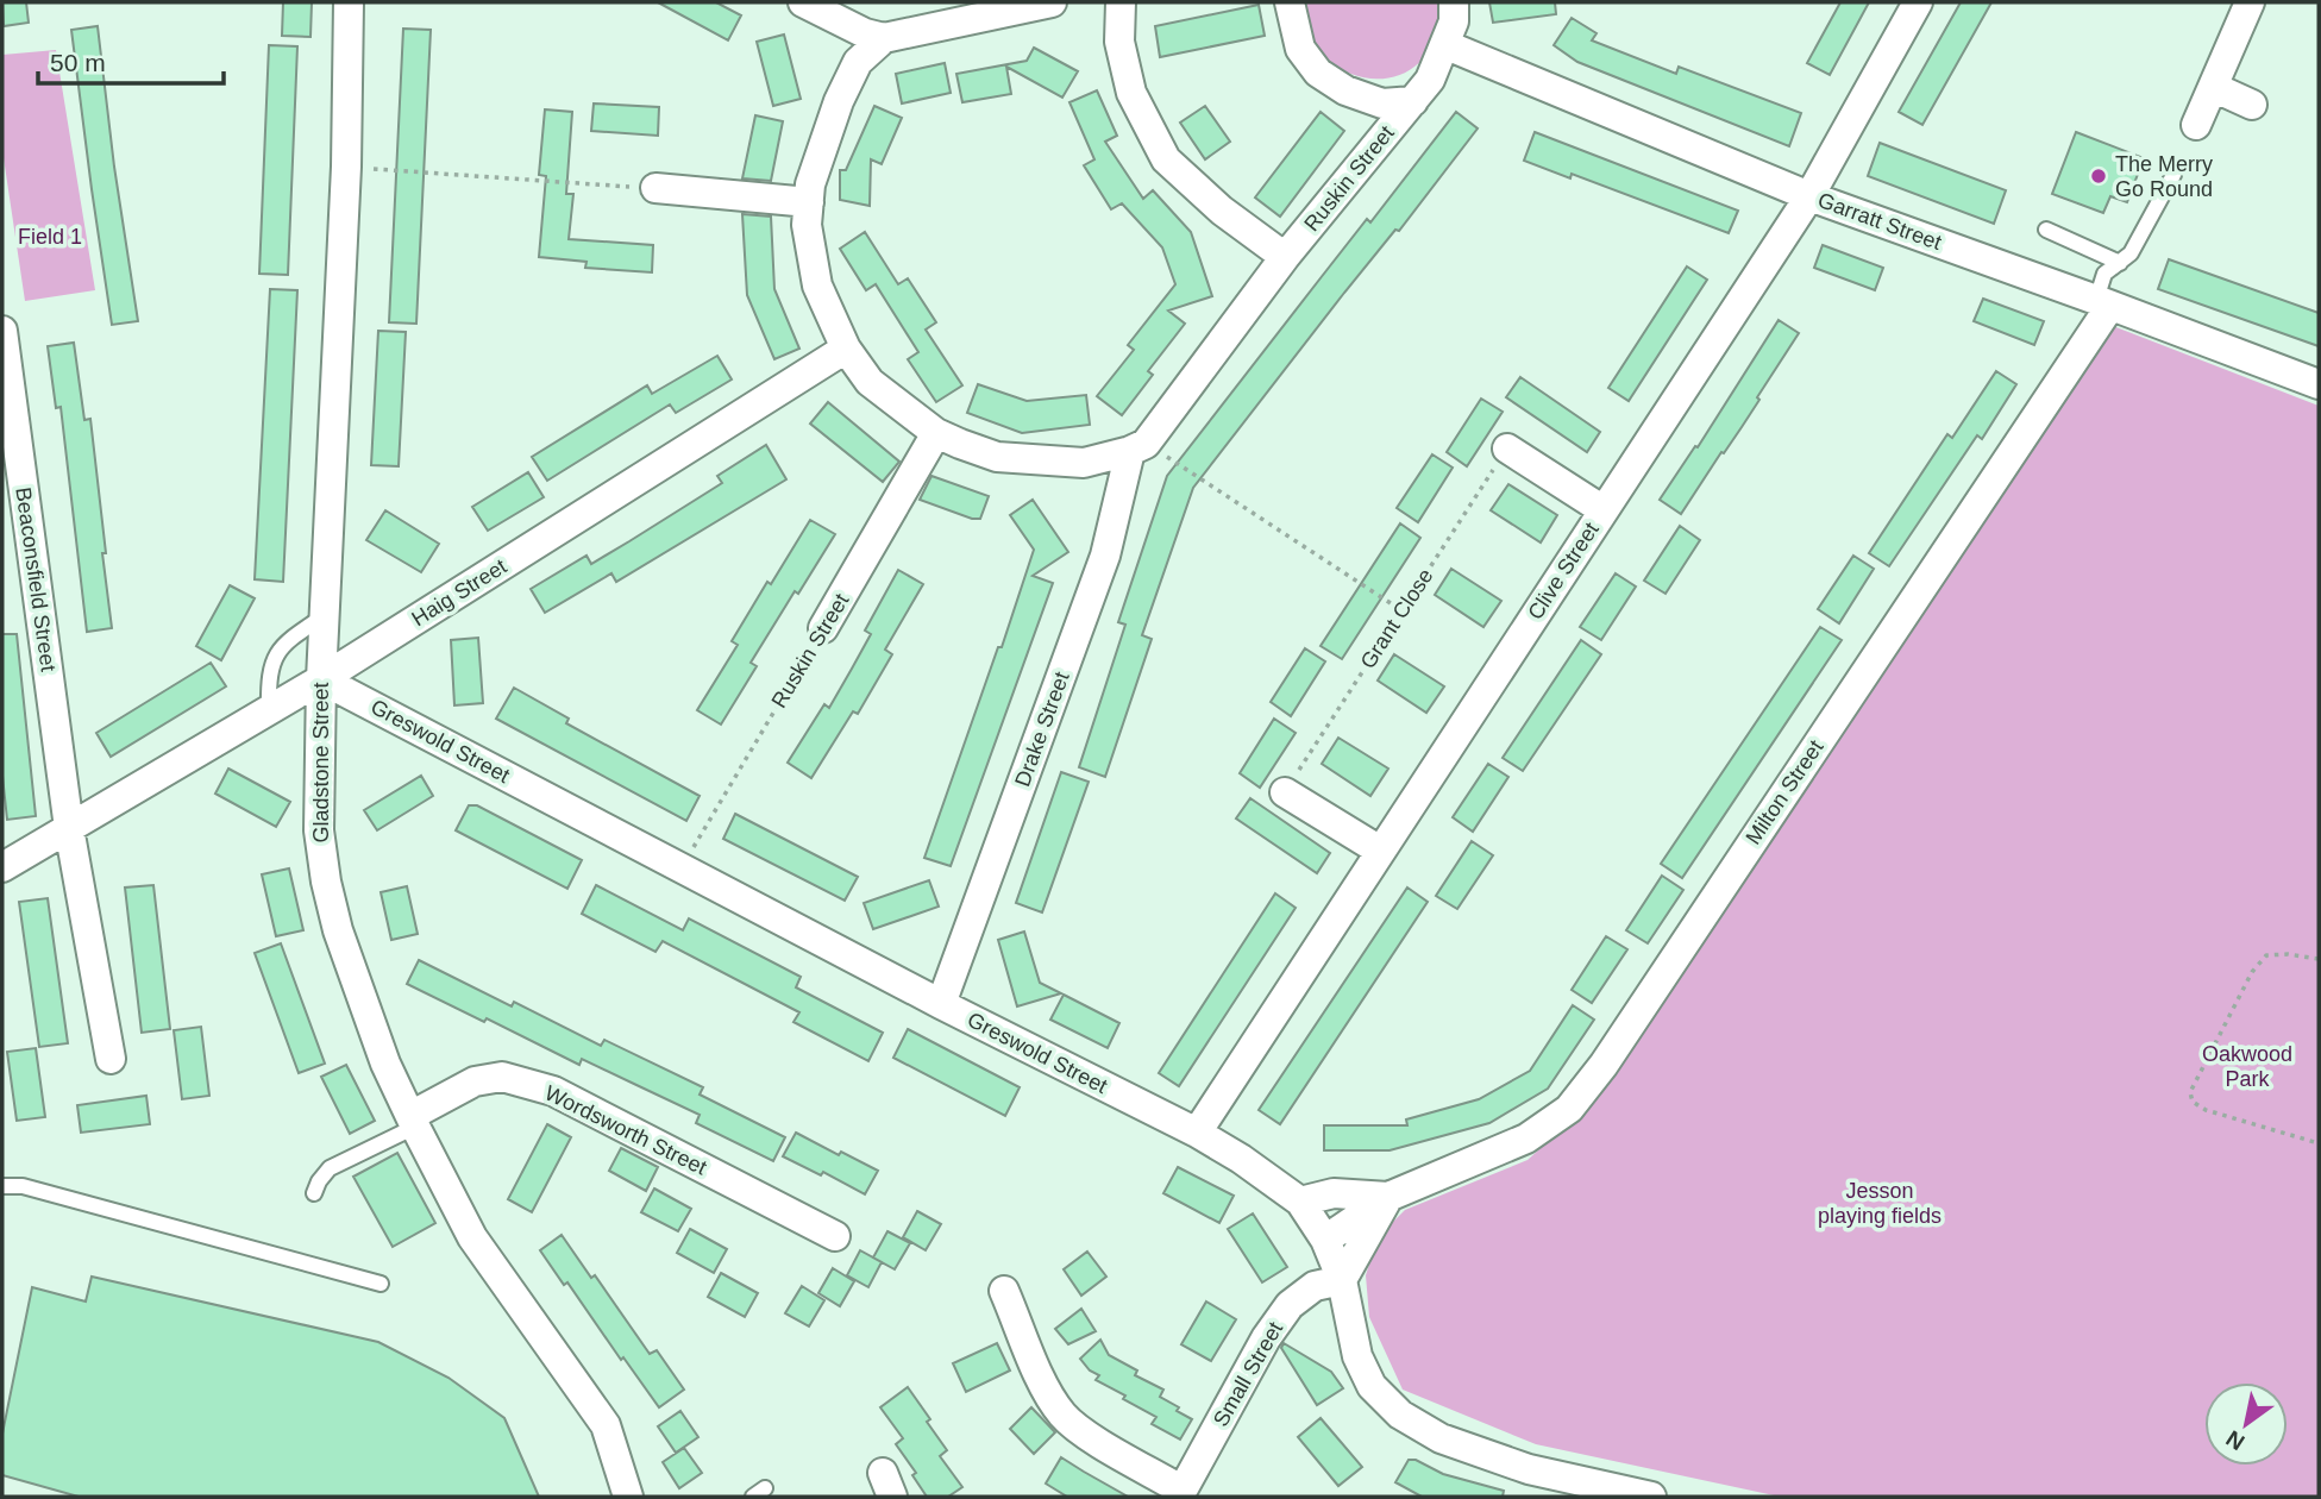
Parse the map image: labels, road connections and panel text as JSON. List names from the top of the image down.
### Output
{
  "streets": {
    "street": [
      "Ruskin Street",
      "Garratt Street",
      "Clive Street",
      "Beaconsfield Street",
      "Haig Street",
      "Drake Street",
      "Greswold Street",
      "Gladstone Street",
      "Milton Street",
      "Wordsworth Street",
      "Small Street"
    ],
    "path": ["Grant Close"]
  },
  "crossings": [
    ["Ruskin Street", "Garratt Street"],
    ["Ruskin Street", "Drake Street"],
    ["Ruskin Street", "Greswold Street"],
    ["Garratt Street", "Clive Street"],
    ["Garratt Street", "Milton Street"],
    ["Clive Street", "Greswold Street"],
    ["Beaconsfield Street", "Haig Street"],
    ["Haig Street", "Greswold Street"],
    ["Haig Street", "Gladstone Street"],
    ["Drake Street", "Greswold Street"],
    ["Greswold Street", "Gladstone Street"],
    ["Greswold Street", "Milton Street"],
    ["Greswold Street", "Small Street"],
    ["Gladstone Street", "Wordsworth Street"]
  ],
  "parks": ["Field 1", "Oakwood Park", "Jesson playing fields"],
  "places": ["The Merry Go Round"],
  "scale_bar": "50 m",
  "north": "bottom left"
}
